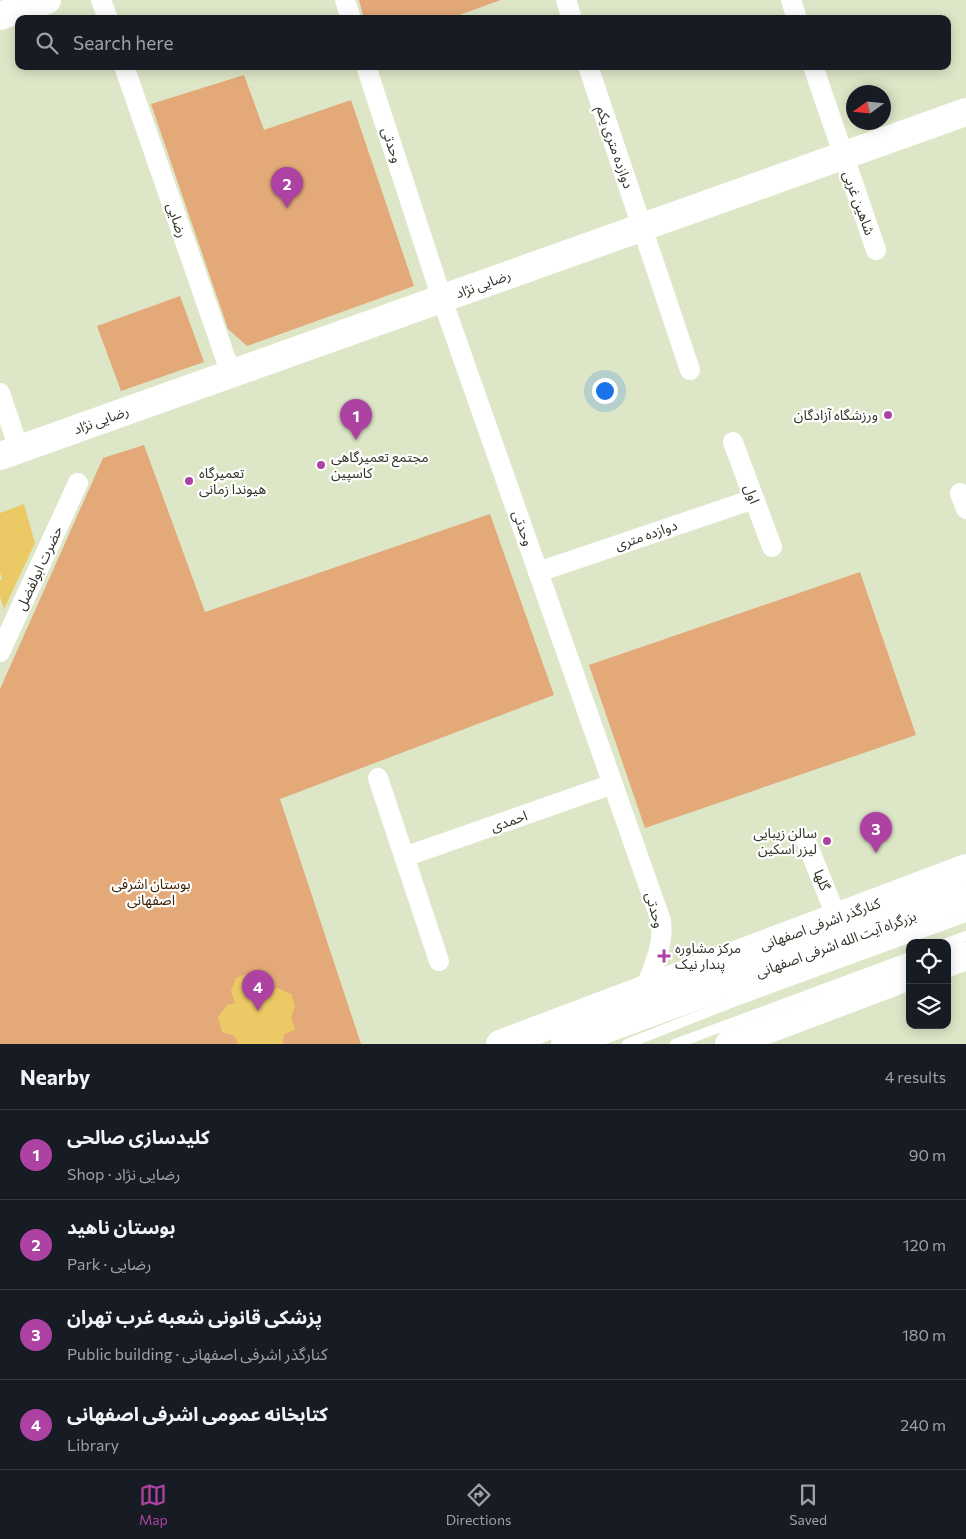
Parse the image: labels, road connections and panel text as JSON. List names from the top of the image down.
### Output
{
  "streets": {
    "main road": ["رضایی نژاد", "کنارگذر اشرفی اصفهانی", "بزرگراه آیت الله اشرفی اصفهانی"],
    "street": [
      "وحدتی",
      "دوازده متری یکم",
      "شاهین غربی",
      "رضایی",
      "اول",
      "دوازده متری",
      "حضرت ابولفضل",
      "احمدی",
      "گلها"
    ]
  },
  "crossings": [
    ["وحدتی", "رضایی نژاد"],
    ["وحدتی", "دوازده متری"],
    ["وحدتی", "احمدی"],
    ["دوازده متری یکم", "رضایی نژاد"],
    ["شاهین غربی", "رضایی نژاد"],
    ["رضایی", "رضایی نژاد"],
    ["اول", "دوازده متری"],
    ["گلها", "کنارگذر اشرفی اصفهانی"],
    ["کنارگذر اشرفی اصفهانی", "بزرگراه آیت الله اشرفی اصفهانی"]
  ],
  "parks": ["بوستان اشرفی اصفهانی"],
  "places": {
    "other": [
      "ورزشگاه آزادگان",
      "مجتمع تعمیرگاهی کاسپین",
      "تعمیرگاه هیوندا زمانی",
      "سالن زیبایی لیزر اسکین"
    ],
    "health": ["مرکز مشاوره پندار نیک"]
  },
  "north": "left",
  "page": {
    "search": "Search here",
    "pins": [
      "2",
      "1",
      "3",
      "4"
    ],
    "heading": ["Nearby", "4 results"],
    "list": [
      {
        "mark": "1",
        "name": "کلیدسازى صالحى",
        "note": "Shop · رضایی نژاد",
        "value": "90 m"
      },
      {
        "mark": "2",
        "name": "بوستان ناهید",
        "note": "Park · رضایی",
        "value": "120 m"
      },
      {
        "mark": "3",
        "name": "پزشکی قانونی شعبه غرب تهران",
        "note": "Public building · کنارگذر اشرفی اصفهانی",
        "value": "180 m"
      },
      {
        "mark": "4",
        "name": "کتابخانه عمومی اشرفی اصفهانی",
        "note": "Library",
        "value": "240 m"
      }
    ],
    "nav": ["Map", "Directions", "Saved"]
  }
}
